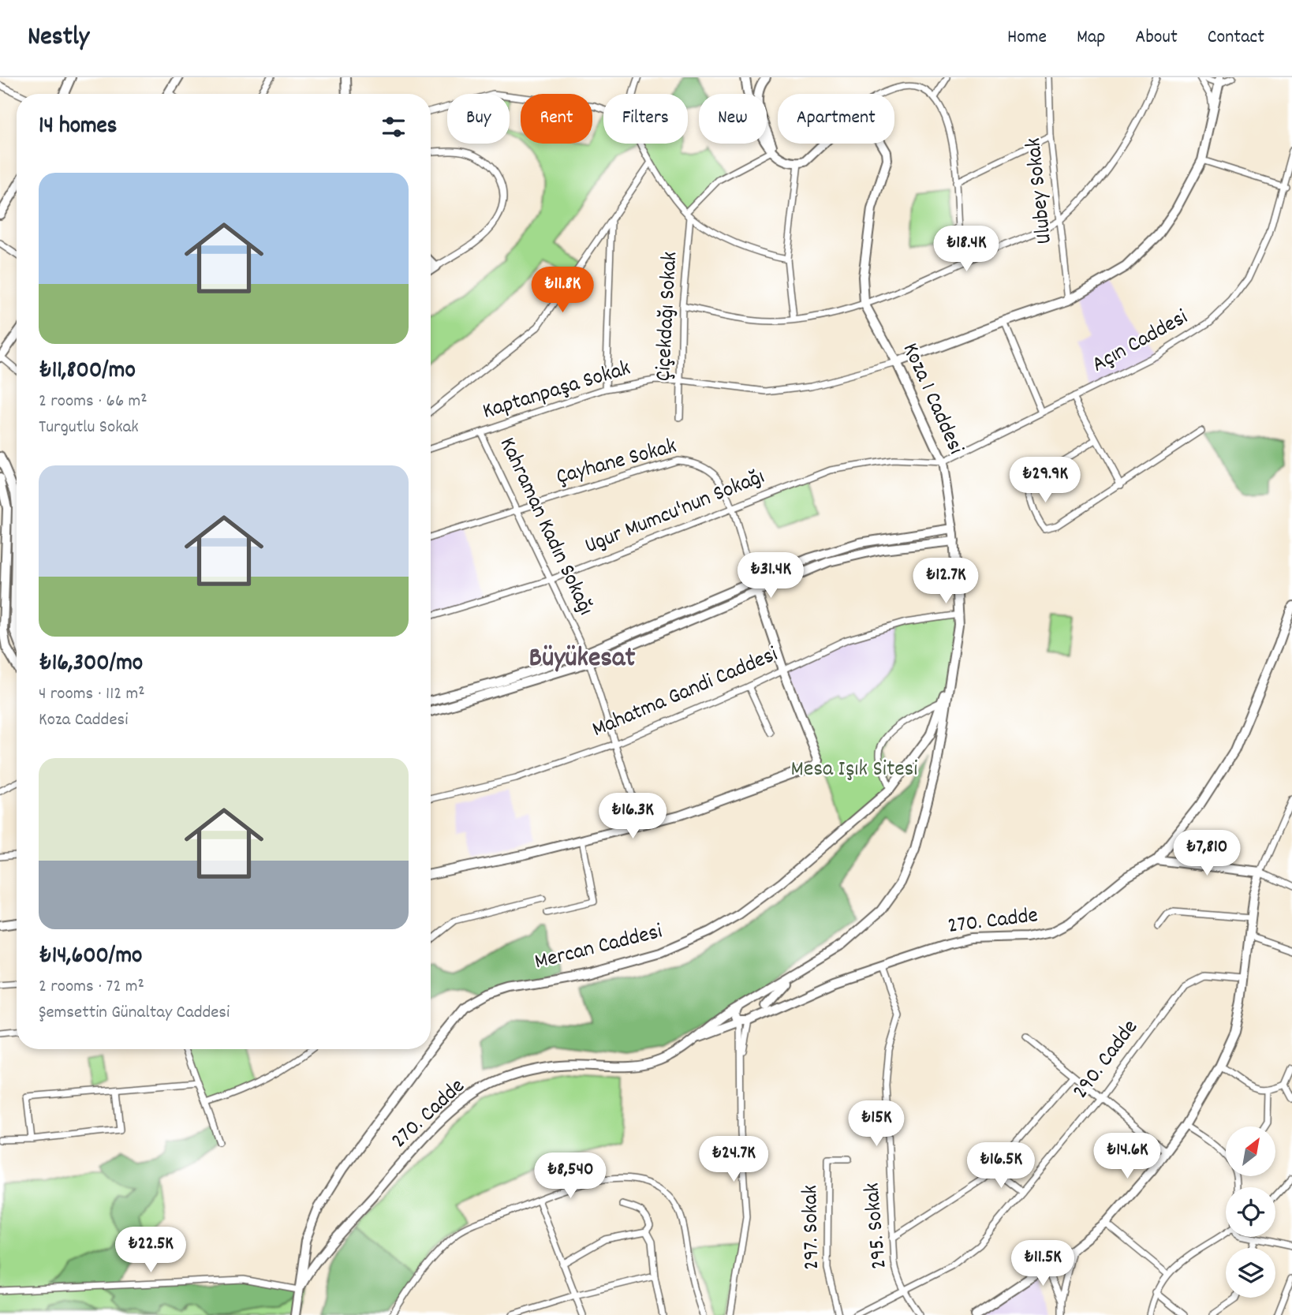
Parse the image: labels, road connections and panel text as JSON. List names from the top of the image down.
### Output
{
  "streets": {
    "main road": [
      "Koza 1 Caddesi",
      "Çayhane Sokak",
      "Kahraman Kadın Sokağı",
      "270. Cadde",
      "Mercan Caddesi"
    ],
    "street": [
      "Ulubey Sokak",
      "Çiçekdağı Sokak",
      "Açın Caddesi",
      "Kaptanpaşa Sokak",
      "Ugur Mumcu'nun Sokağı",
      "Mahatma Gandi Caddesi",
      "290. Cadde",
      "295. Sokak",
      "297. Sokak"
    ]
  },
  "crossings": [
    ["Çiçekdağı Sokak", "Kaptanpaşa Sokak"],
    ["Açın Caddesi", "Koza 1 Caddesi"],
    ["Açın Caddesi", "Ugur Mumcu'nun Sokağı"],
    ["Kaptanpaşa Sokak", "Koza 1 Caddesi"],
    ["Kaptanpaşa Sokak", "Kahraman Kadın Sokağı"],
    ["Koza 1 Caddesi", "Ugur Mumcu'nun Sokağı"],
    ["Koza 1 Caddesi", "Mahatma Gandi Caddesi"],
    ["Koza 1 Caddesi", "270. Cadde"],
    ["Koza 1 Caddesi", "Mercan Caddesi"],
    ["Çayhane Sokak", "Ugur Mumcu'nun Sokağı"],
    ["Çayhane Sokak", "Kahraman Kadın Sokağı"],
    ["Çayhane Sokak", "Mahatma Gandi Caddesi"],
    ["Ugur Mumcu'nun Sokağı", "Kahraman Kadın Sokağı"],
    ["Kahraman Kadın Sokağı", "Mahatma Gandi Caddesi"],
    ["270. Cadde", "Mercan Caddesi"],
    ["270. Cadde", "295. Sokak"],
    ["290. Cadde", "295. Sokak"]
  ],
  "districts": ["Büyükesat"],
  "parks": ["Mesa Işık Sitesi"],
  "north": "top right",
  "page": {
    "header": "Nestly",
    "nav": [
      "Home",
      "Map",
      "About",
      "Contact"
    ],
    "chip": [
      "Buy",
      "Rent",
      "Filters",
      "New",
      "Apartment"
    ],
    "heading": "14 homes",
    "list": [
      {
        "name": "₺11,800/mo",
        "note": "2 rooms · 66 m² · Turgutlu Sokak"
      },
      {
        "name": "₺16,300/mo",
        "note": "4 rooms · 112 m² · Koza Caddesi"
      },
      {
        "name": "₺14,600/mo",
        "note": "2 rooms · 72 m² · Şemsettin Günaltay Caddesi"
      }
    ],
    "price": [
      "₺18.4K",
      "₺11.8K",
      "₺29.9K",
      "₺31.4K",
      "₺12.7K",
      "₺16.3K",
      "₺7,810",
      "₺15K",
      "₺14.6K",
      "₺24.7K",
      "₺16.5K",
      "₺8,540",
      "₺22.5K",
      "₺11.5K"
    ]
  }
}
